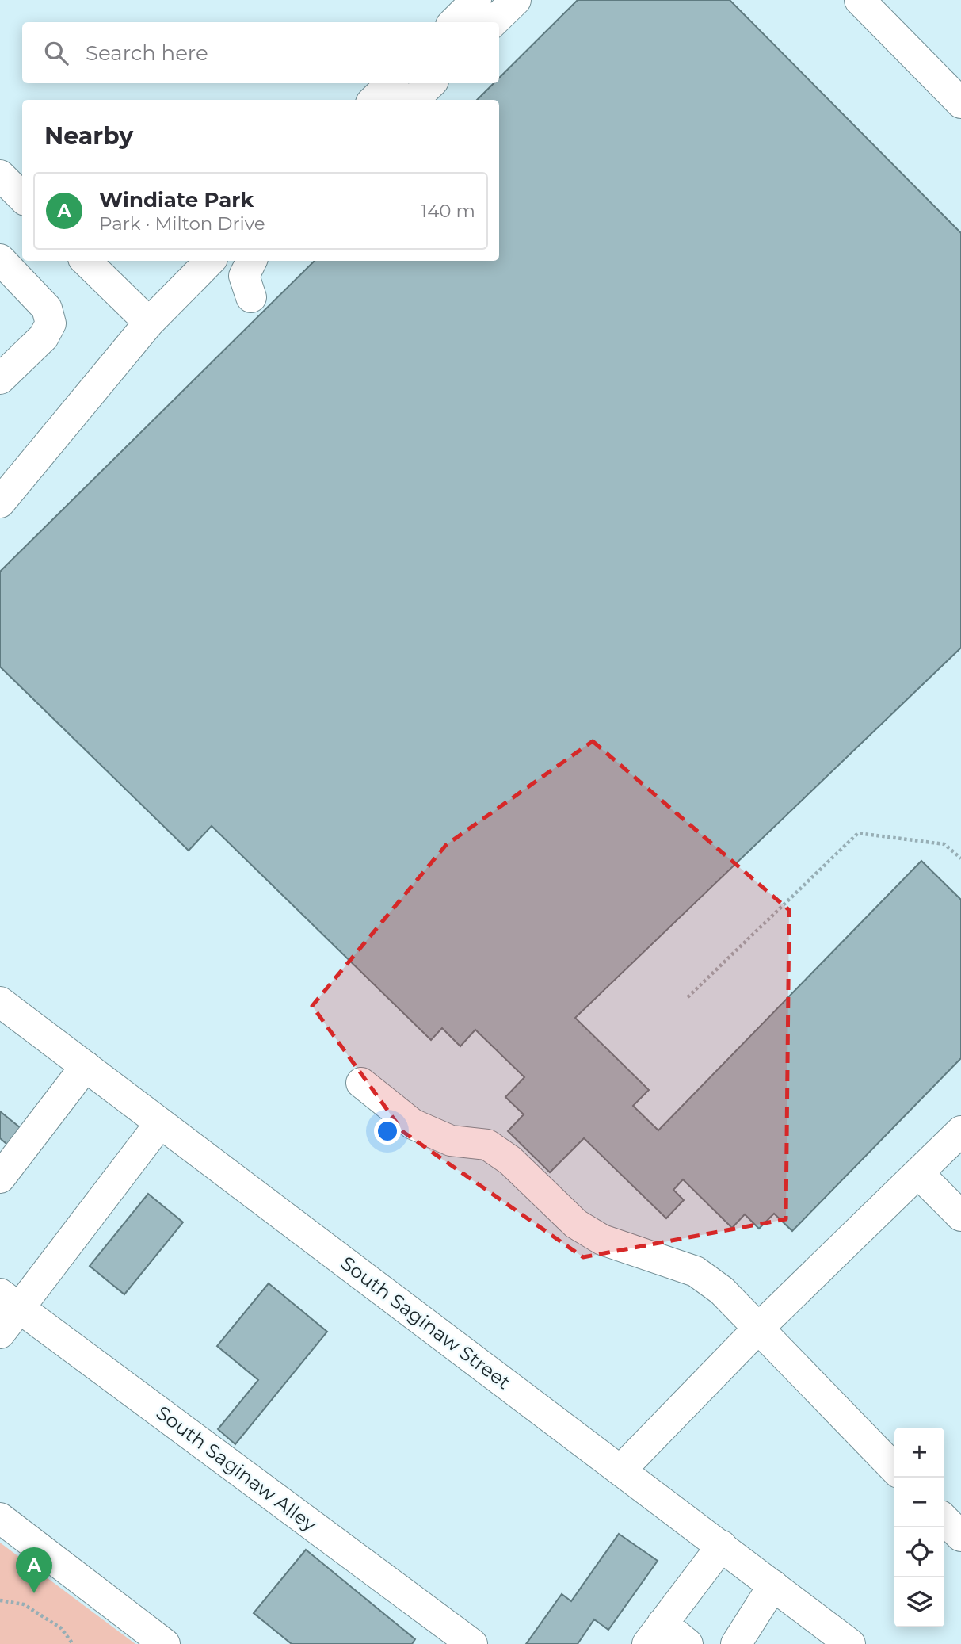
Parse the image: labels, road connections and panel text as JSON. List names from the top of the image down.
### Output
{
  "streets": {
    "main road": ["South Saginaw Street", "South Saginaw Alley"]
  },
  "page": {
    "search": "Search here",
    "heading": "Nearby",
    "list": [
      {
        "mark": "A",
        "name": "Windiate Park",
        "note": "Park · Milton Drive",
        "value": "140 m"
      }
    ],
    "map_buttons": ["+", "−"],
    "pins": "A"
  }
}
